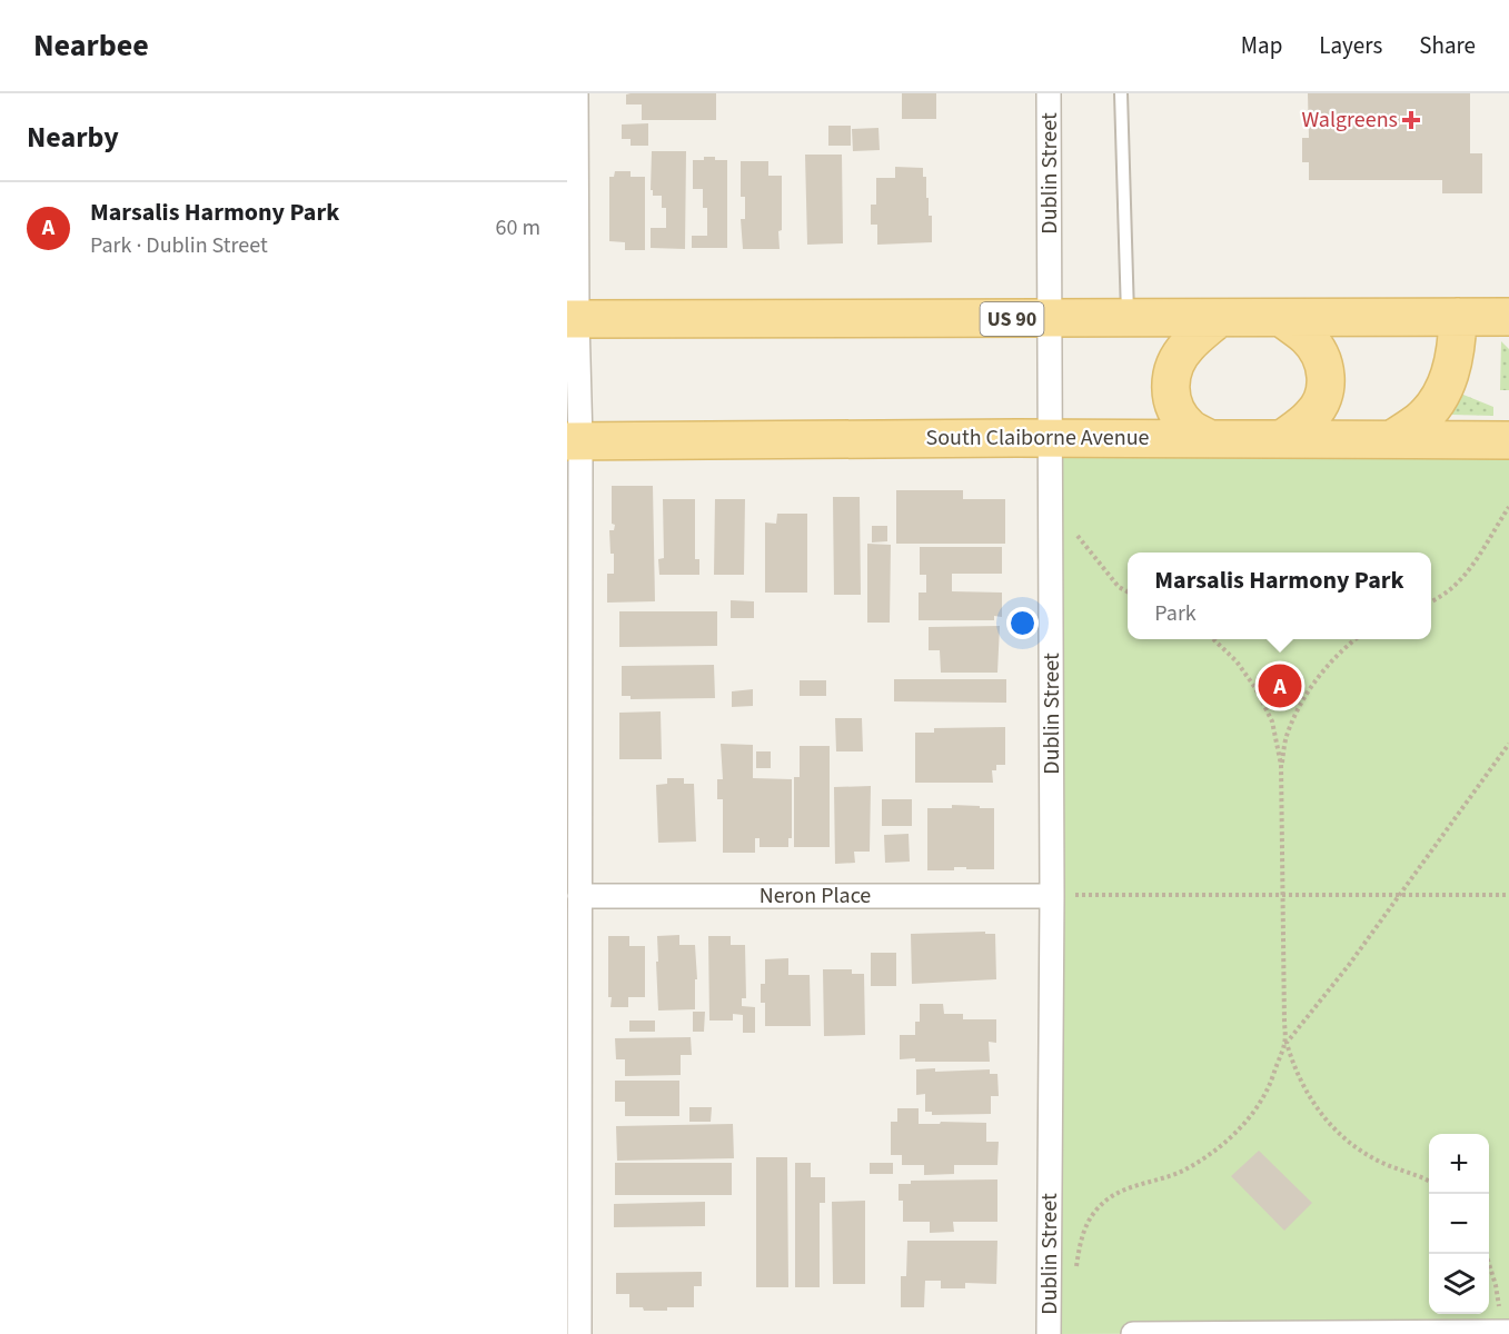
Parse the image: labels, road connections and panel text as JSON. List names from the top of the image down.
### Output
{
  "streets": {
    "main road": ["US 90", "South Claiborne Avenue"],
    "street": ["Dublin Street", "Neron Place"]
  },
  "crossings": [
    ["Dublin Street", "US 90"],
    ["Dublin Street", "South Claiborne Avenue"],
    ["Dublin Street", "Neron Place"],
    ["US 90", "South Claiborne Avenue"]
  ],
  "places": {
    "health": ["Walgreens"]
  },
  "page": {
    "header": "Nearbee",
    "nav": ["Map", "Layers", "Share"],
    "heading": "Nearby",
    "list": [
      {
        "mark": "A",
        "name": "Marsalis Harmony Park",
        "note": "Park · Dublin Street",
        "value": "60 m"
      }
    ],
    "popup": ["Marsalis Harmony Park", "Park"],
    "pins": "A",
    "map_buttons": ["+", "−"]
  }
}
